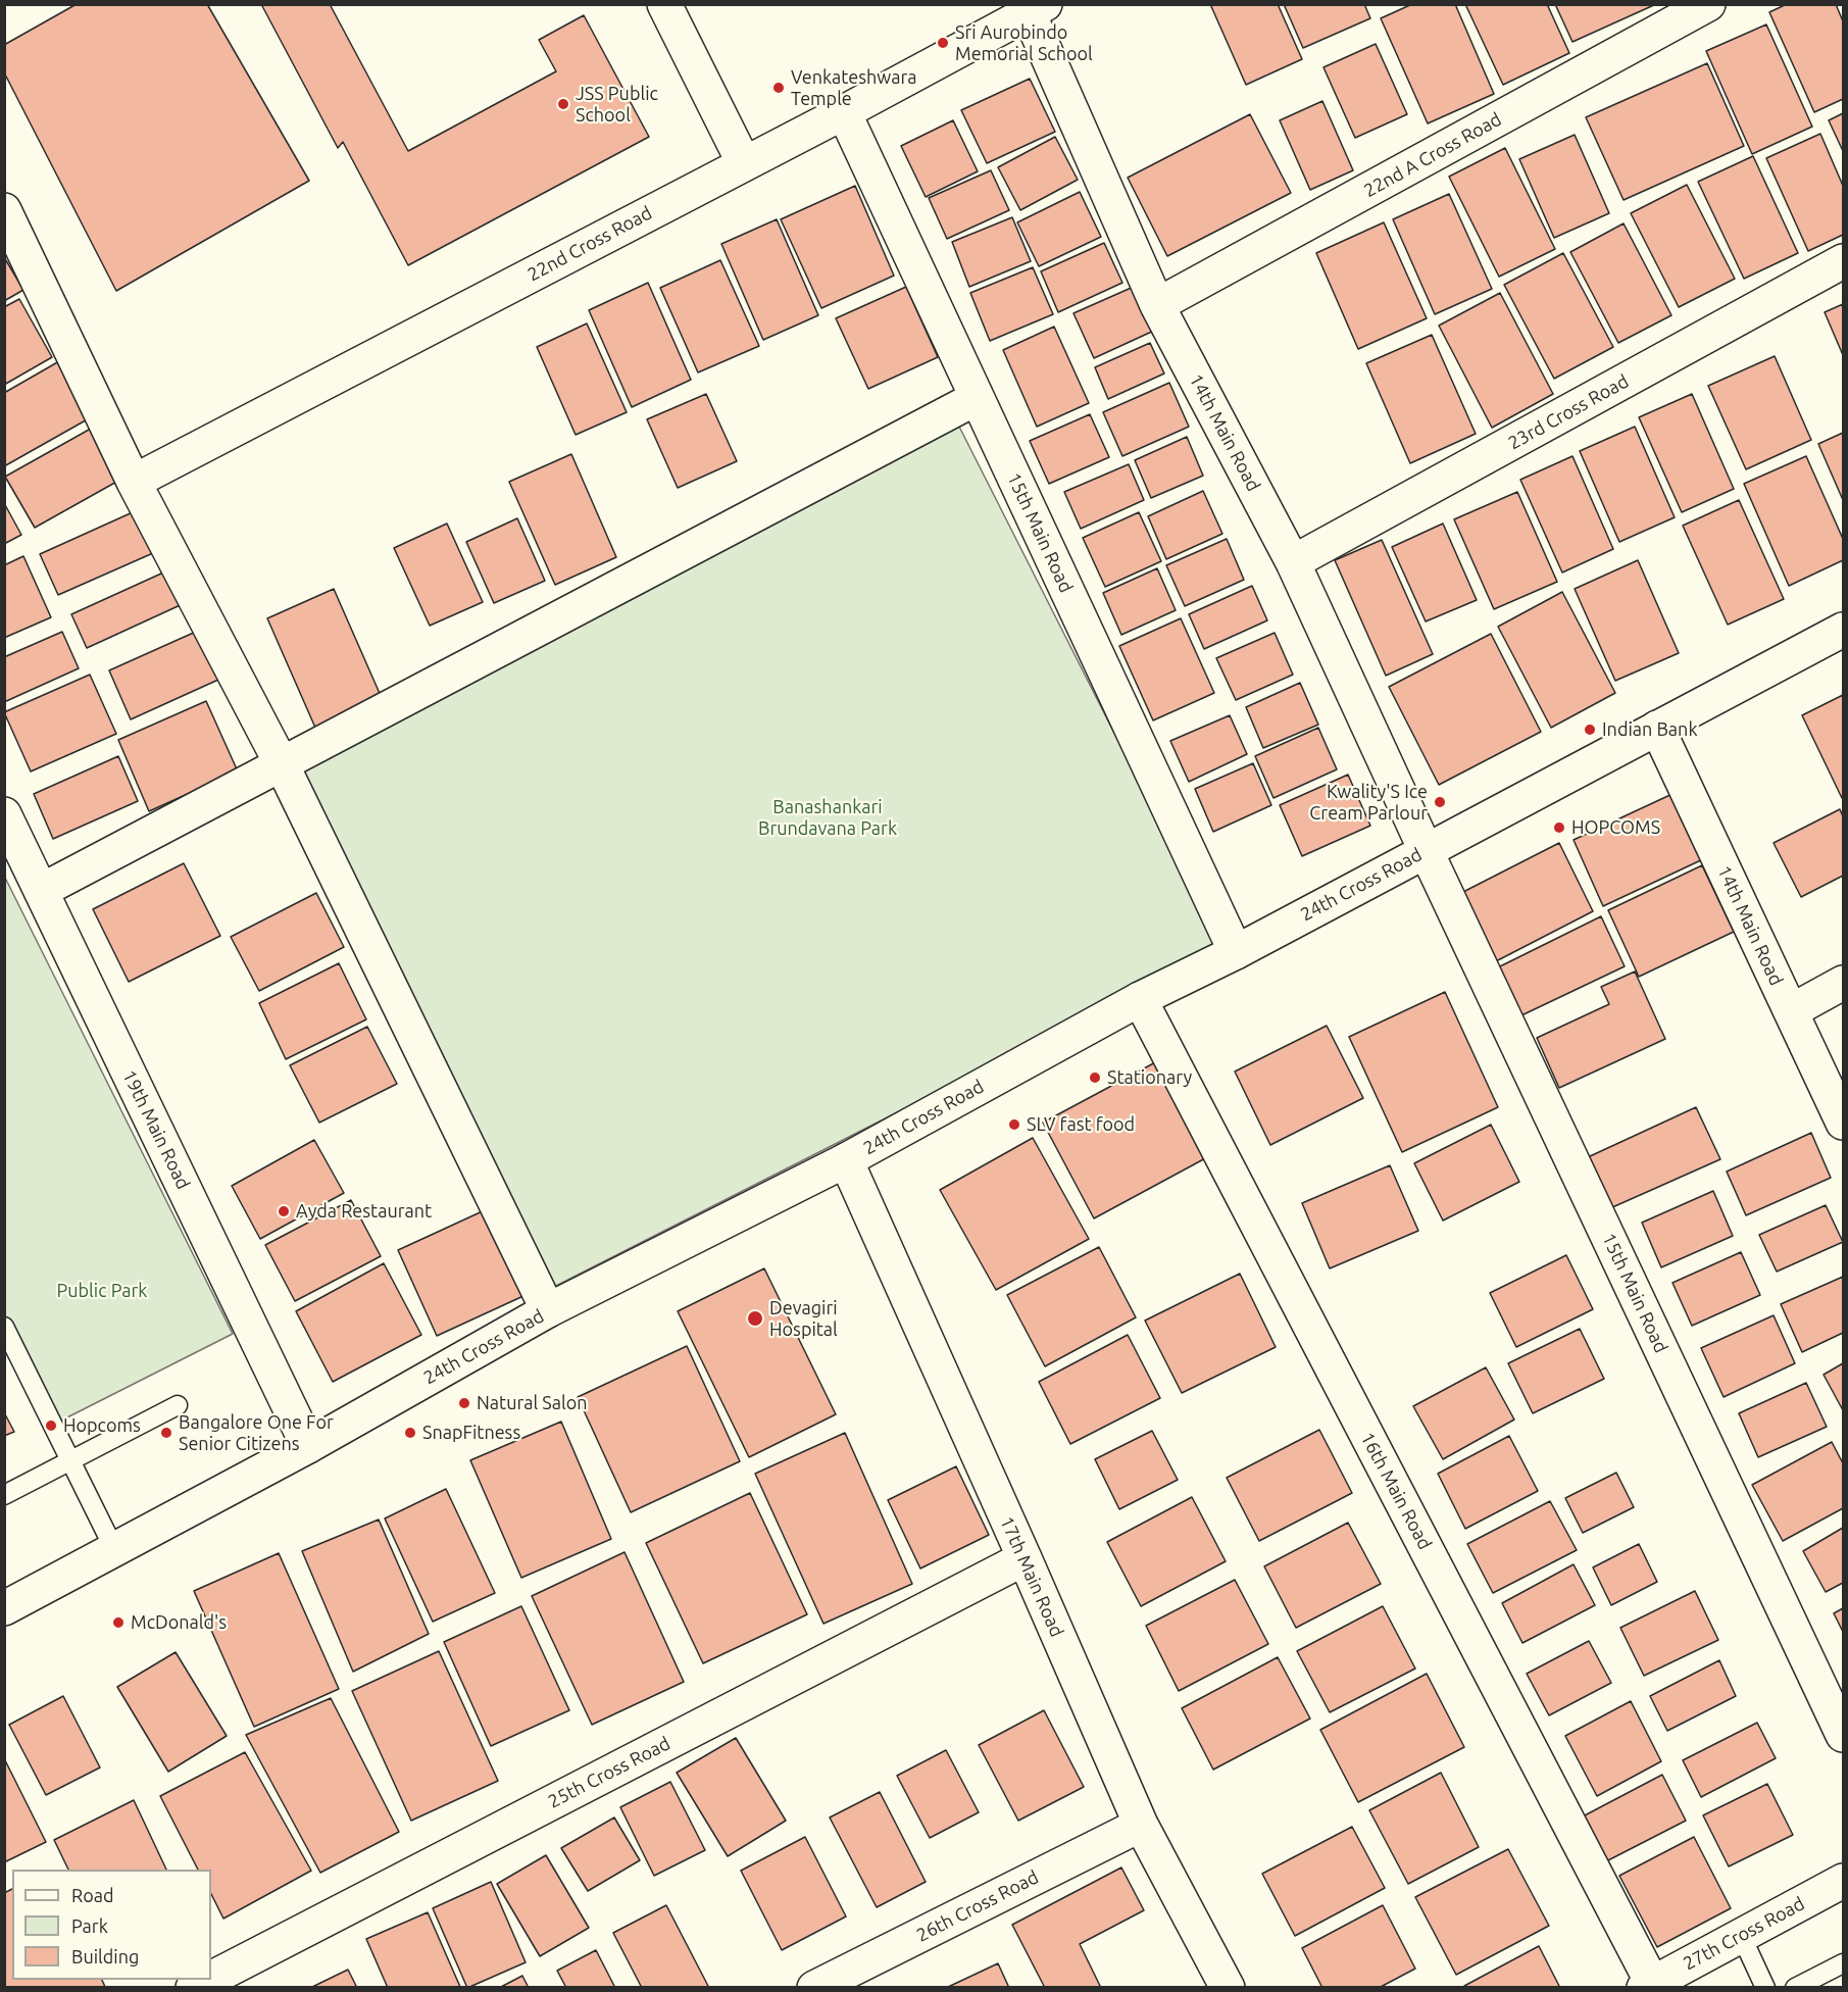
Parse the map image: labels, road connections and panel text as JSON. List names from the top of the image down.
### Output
{
  "streets": {
    "street": [
      "22nd A Cross Road",
      "22nd Cross Road",
      "23rd Cross Road",
      "14th Main Road",
      "15th Main Road",
      "24th Cross Road",
      "19th Main Road",
      "16th Main Road",
      "17th Main Road",
      "25th Cross Road",
      "26th Cross Road",
      "27th Cross Road"
    ]
  },
  "crossings": [
    ["22nd A Cross Road", "14th Main Road"],
    ["22nd Cross Road", "14th Main Road"],
    ["22nd Cross Road", "15th Main Road"],
    ["23rd Cross Road", "14th Main Road"],
    ["14th Main Road", "15th Main Road"],
    ["14th Main Road", "24th Cross Road"],
    ["15th Main Road", "24th Cross Road"],
    ["24th Cross Road", "19th Main Road"],
    ["24th Cross Road", "16th Main Road"],
    ["24th Cross Road", "17th Main Road"],
    ["16th Main Road", "27th Cross Road"],
    ["17th Main Road", "25th Cross Road"],
    ["17th Main Road", "26th Cross Road"]
  ],
  "parks": ["Banashankari Brundavana Park", "Public Park"],
  "places": [
    "Sri Aurobindo Memorial School",
    "Venkateshwara Temple",
    "JSS Public School",
    "Indian Bank",
    "Kwality'S Ice Cream Parlour",
    "HOPCOMS",
    "Stationary",
    "SLV fast food",
    "Ayda Restaurant",
    "Devagiri Hospital",
    "Natural Salon",
    "Hopcoms",
    "Bangalore One For Senior Citizens",
    "SnapFitness",
    "McDonald's"
  ],
  "legend": ["Road", "Park", "Building"]
}
